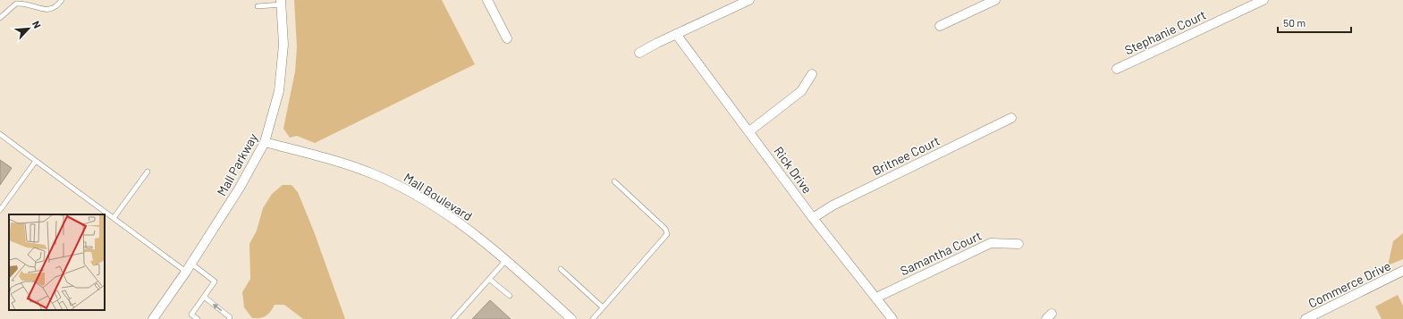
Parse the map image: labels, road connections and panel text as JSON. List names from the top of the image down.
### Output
{
  "streets": {
    "street": [
      "Stephanie Court",
      "Britnee Court",
      "Mall Parkway",
      "Rick Drive",
      "Mall Boulevard",
      "Samantha Court",
      "Commerce Drive"
    ]
  },
  "crossings": [
    ["Britnee Court", "Rick Drive"],
    ["Mall Parkway", "Mall Boulevard"],
    ["Rick Drive", "Samantha Court"]
  ],
  "scale_bar": "50 m",
  "north": "top right"
}
